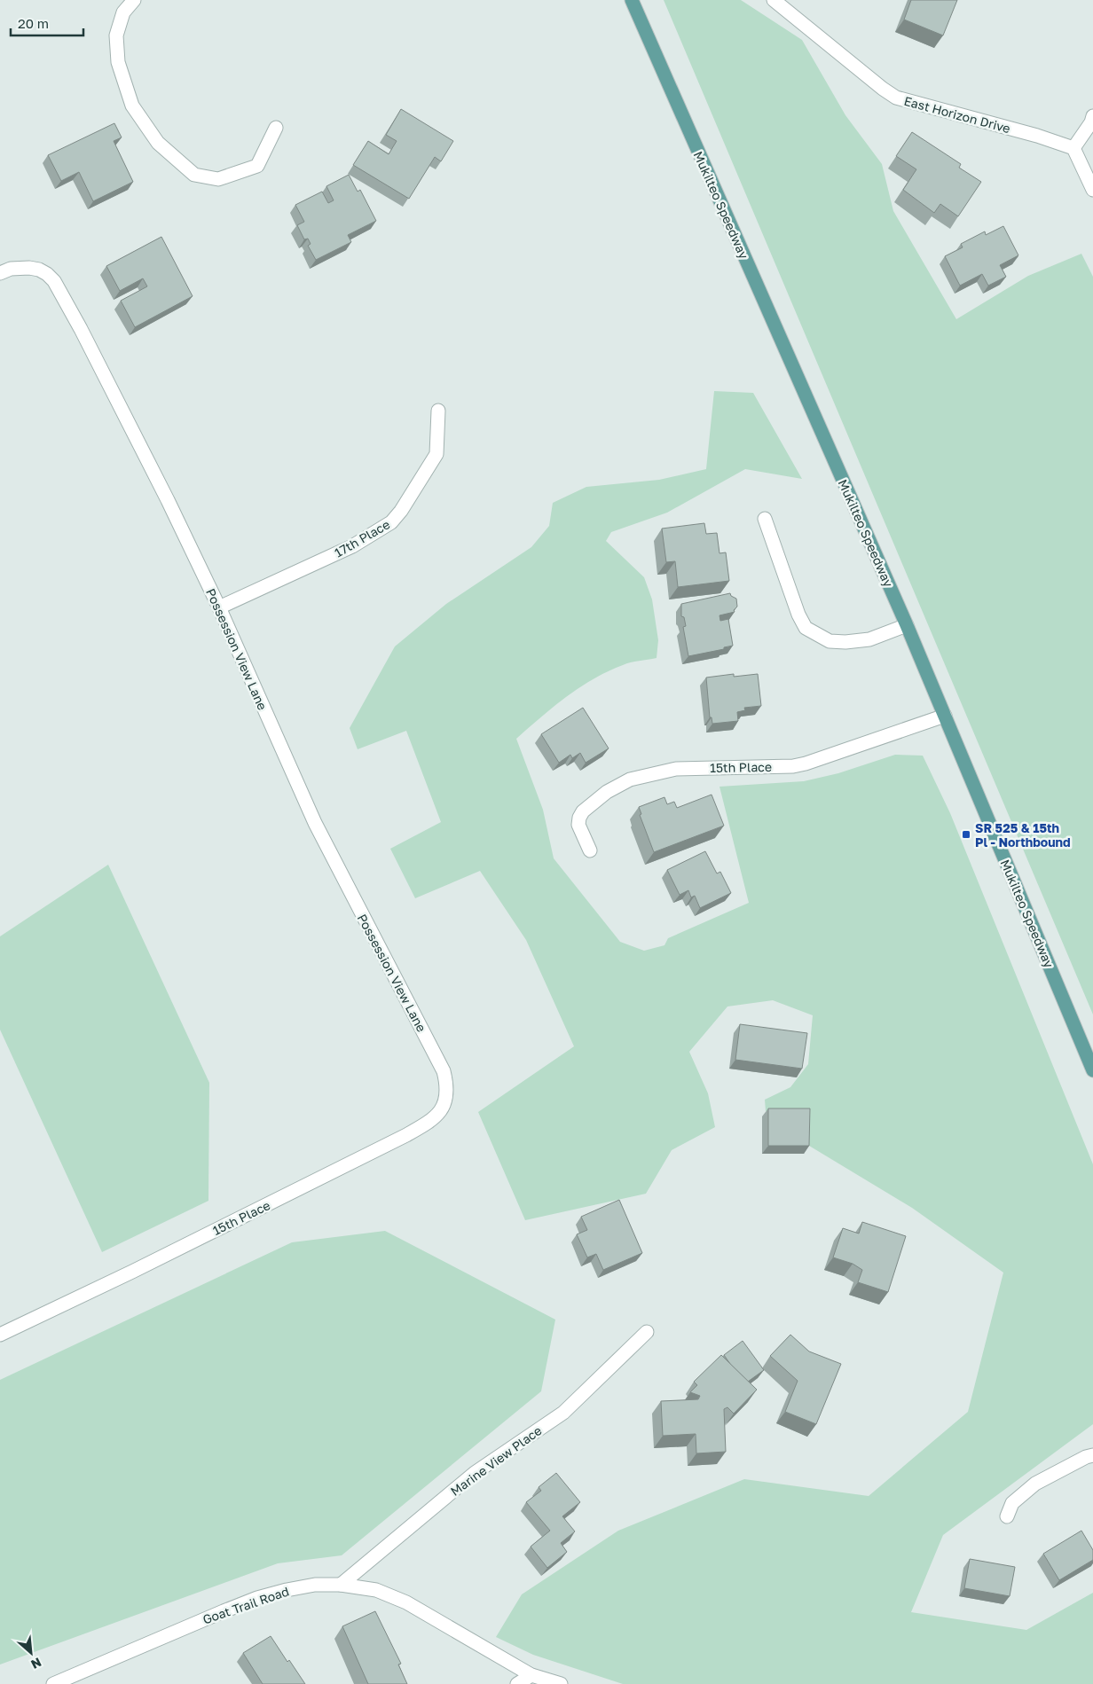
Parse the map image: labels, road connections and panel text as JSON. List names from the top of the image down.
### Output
{
  "streets": {
    "main road": ["Mukilteo Speedway"],
    "street": [
      "East Horizon Drive",
      "17th Place",
      "Possession View Lane",
      "15th Place",
      "Marine View Place",
      "Goat Trail Road"
    ]
  },
  "crossings": [
    ["Mukilteo Speedway", "15th Place"],
    ["17th Place", "Possession View Lane"],
    ["Possession View Lane", "15th Place"],
    ["Marine View Place", "Goat Trail Road"]
  ],
  "places": {
    "transit": ["SR 525 & 15th Pl - Northbound"]
  },
  "scale_bar": "20 m",
  "north": "bottom right"
}
